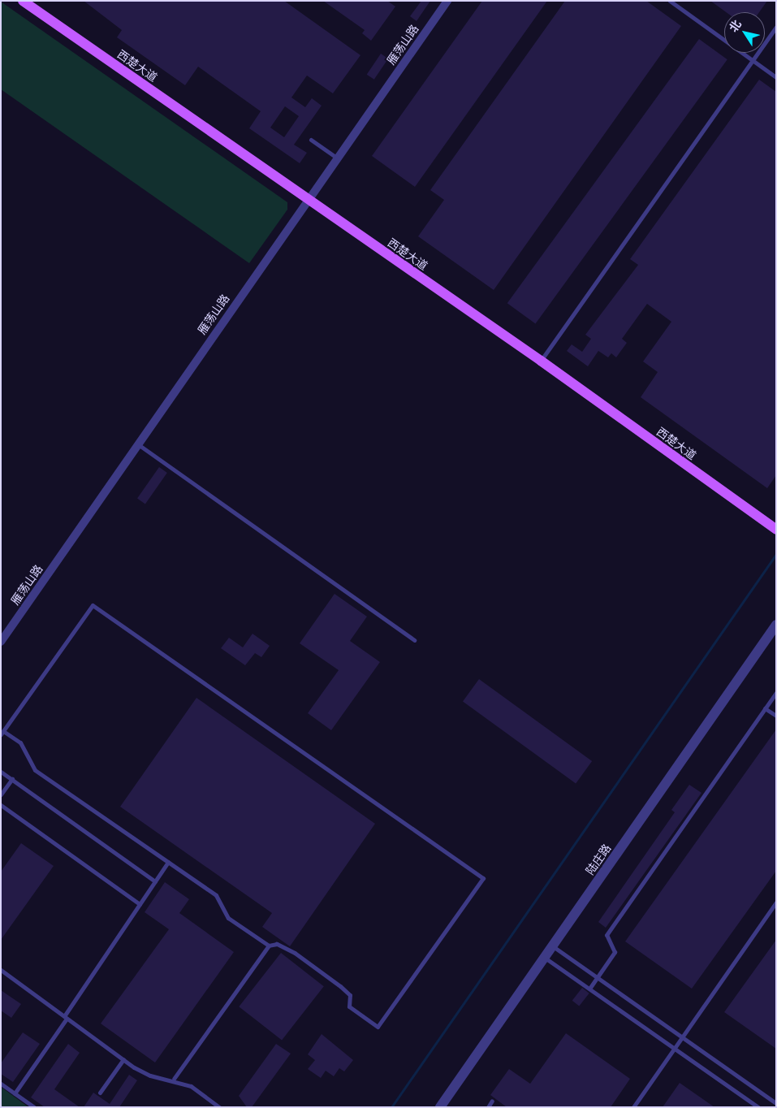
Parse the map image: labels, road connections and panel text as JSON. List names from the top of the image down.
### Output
{
  "streets": {
    "main road": ["西楚大道"],
    "street": ["雁荡山路", "陆庄路"]
  },
  "crossings": [
    ["雁荡山路", "西楚大道"]
  ],
  "north": "top left"
}
